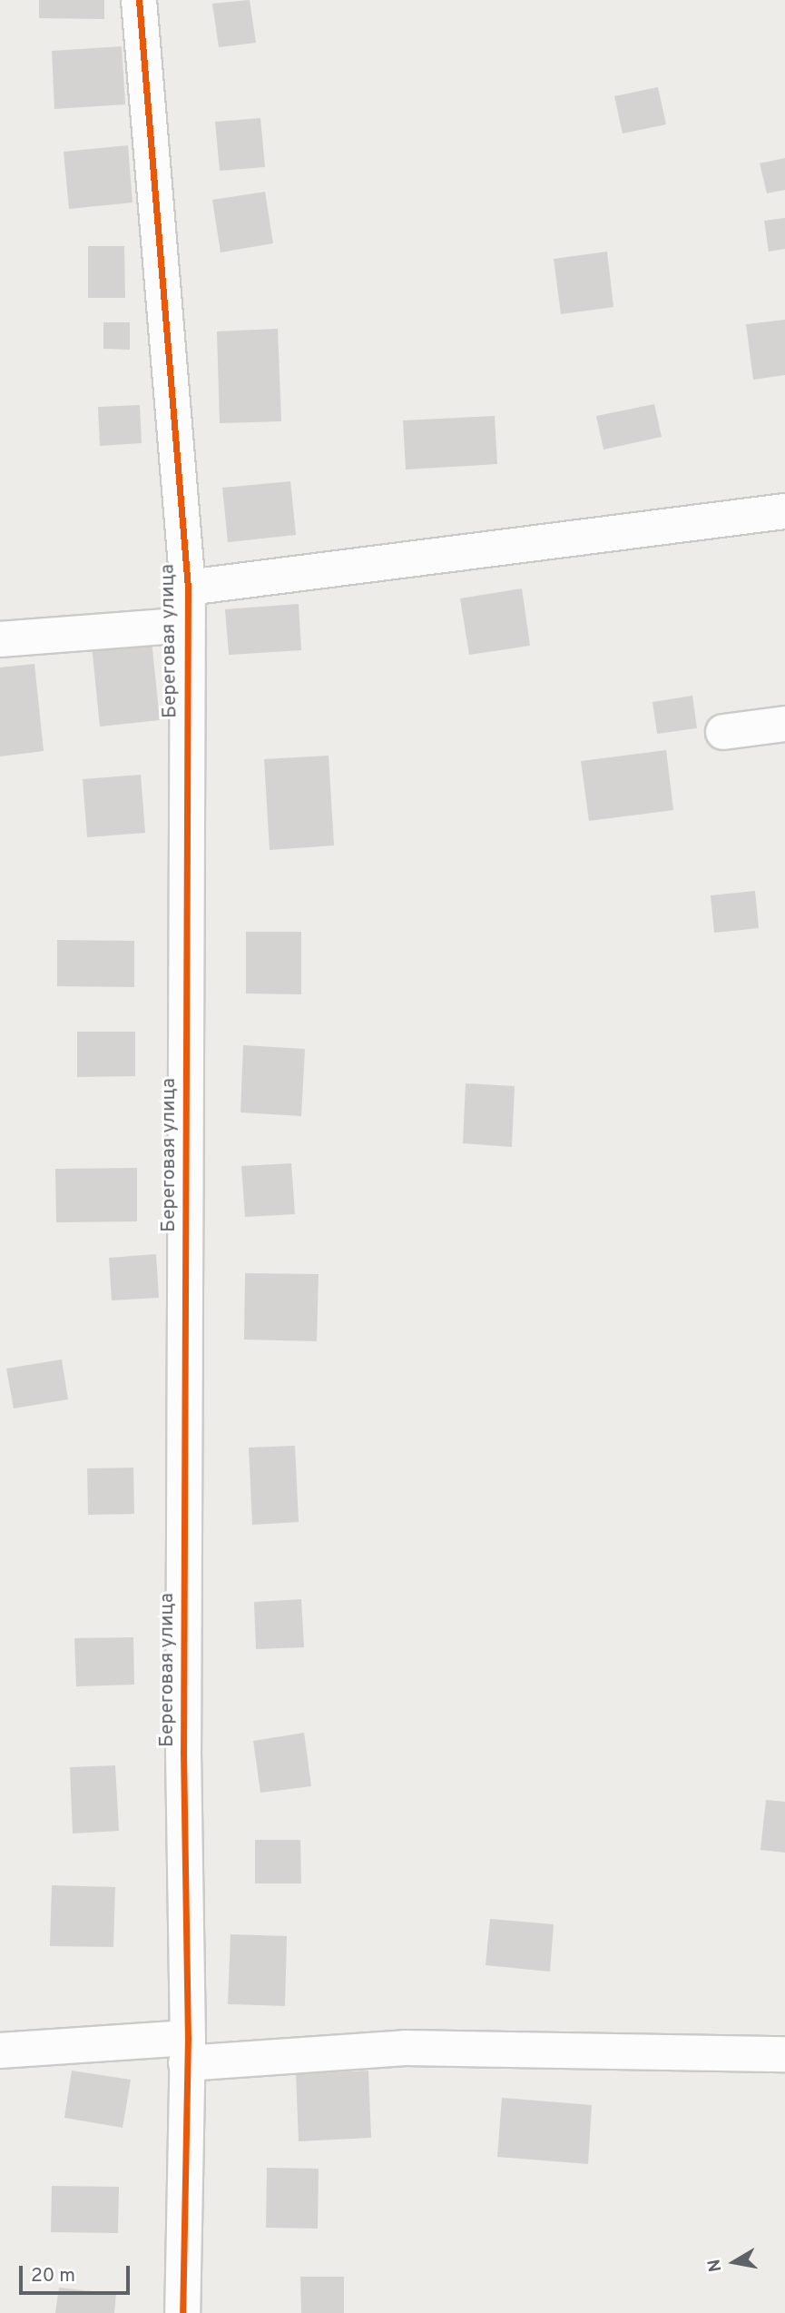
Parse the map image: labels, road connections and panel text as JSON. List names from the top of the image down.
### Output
{
  "streets": {
    "street": ["Береговая улица"]
  },
  "scale_bar": "20 m",
  "north": "left"
}
